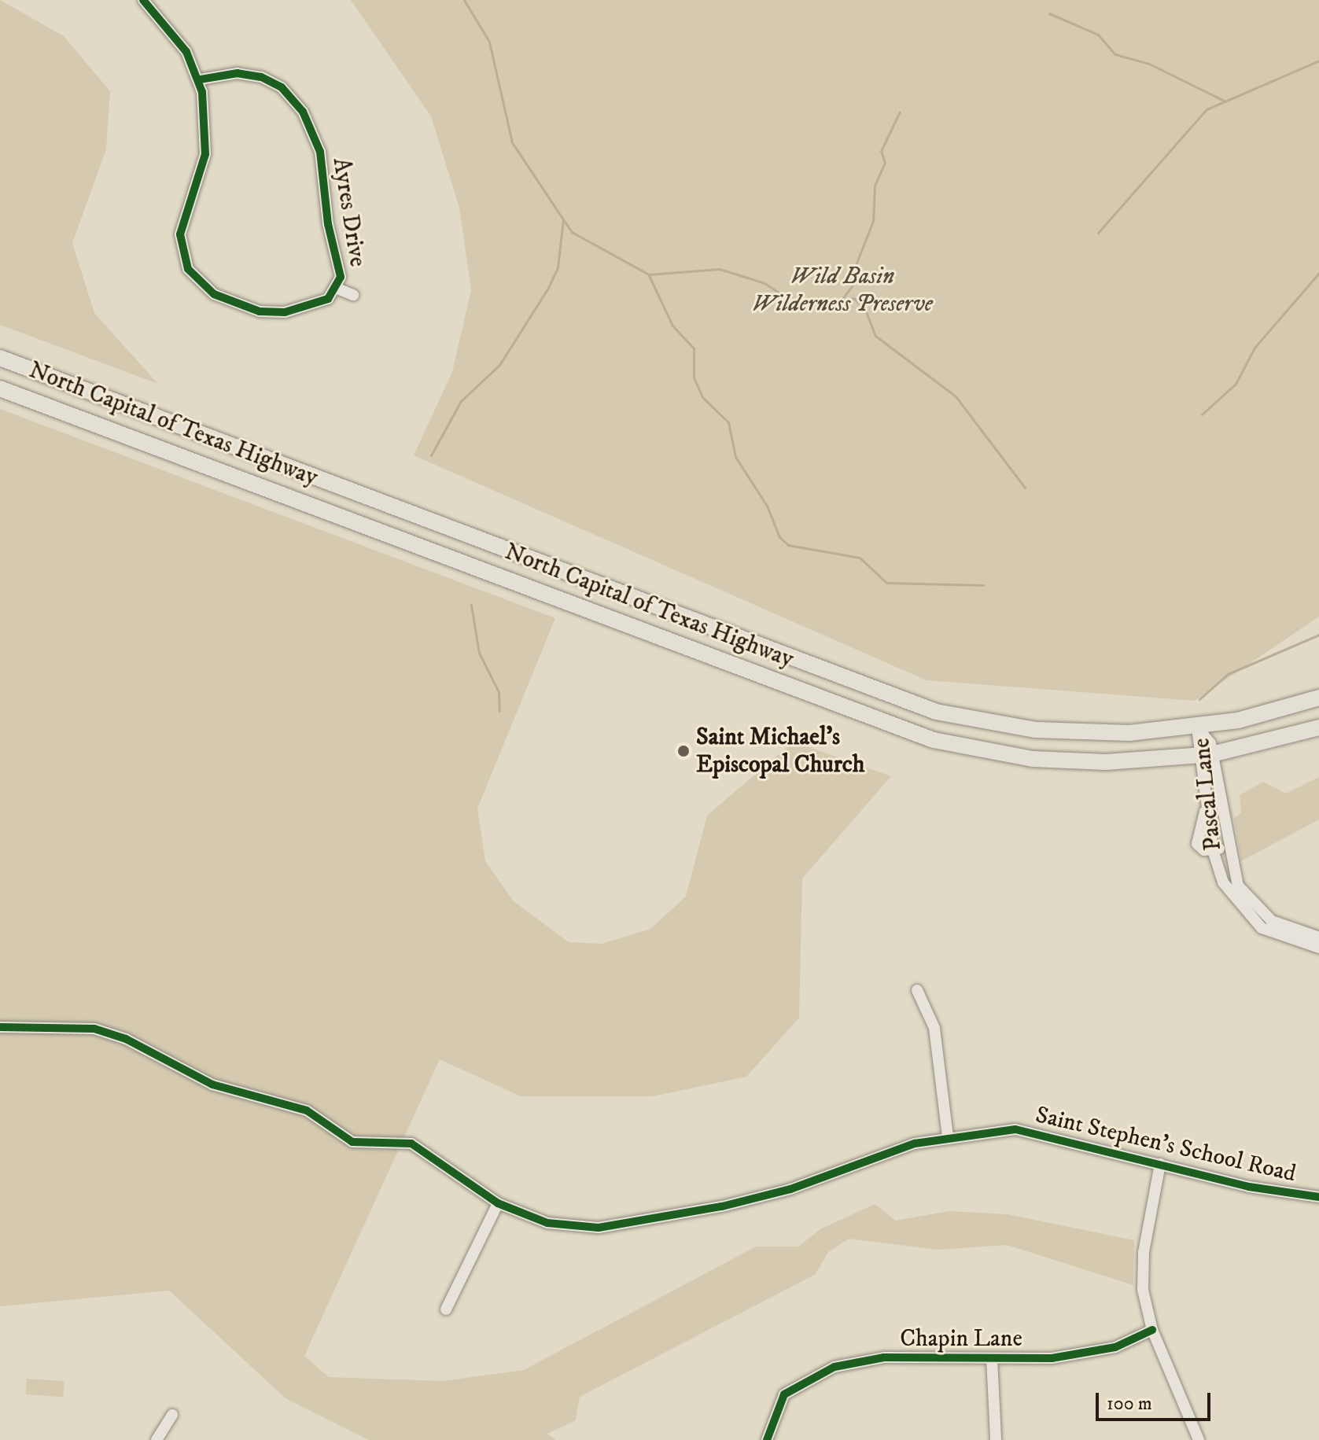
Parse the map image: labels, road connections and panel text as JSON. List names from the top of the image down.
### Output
{
  "streets": {
    "highway": ["North Capital of Texas Highway"],
    "street": [
      "Ayres Drive",
      "Pascal Lane",
      "Saint Stephen's School Road",
      "Chapin Lane"
    ]
  },
  "crossings": [
    ["North Capital of Texas Highway", "Pascal Lane"]
  ],
  "parks": ["Wild Basin Wilderness Preserve"],
  "places": ["Saint Michael's Episcopal Church"],
  "scale_bar": "100 m"
}
